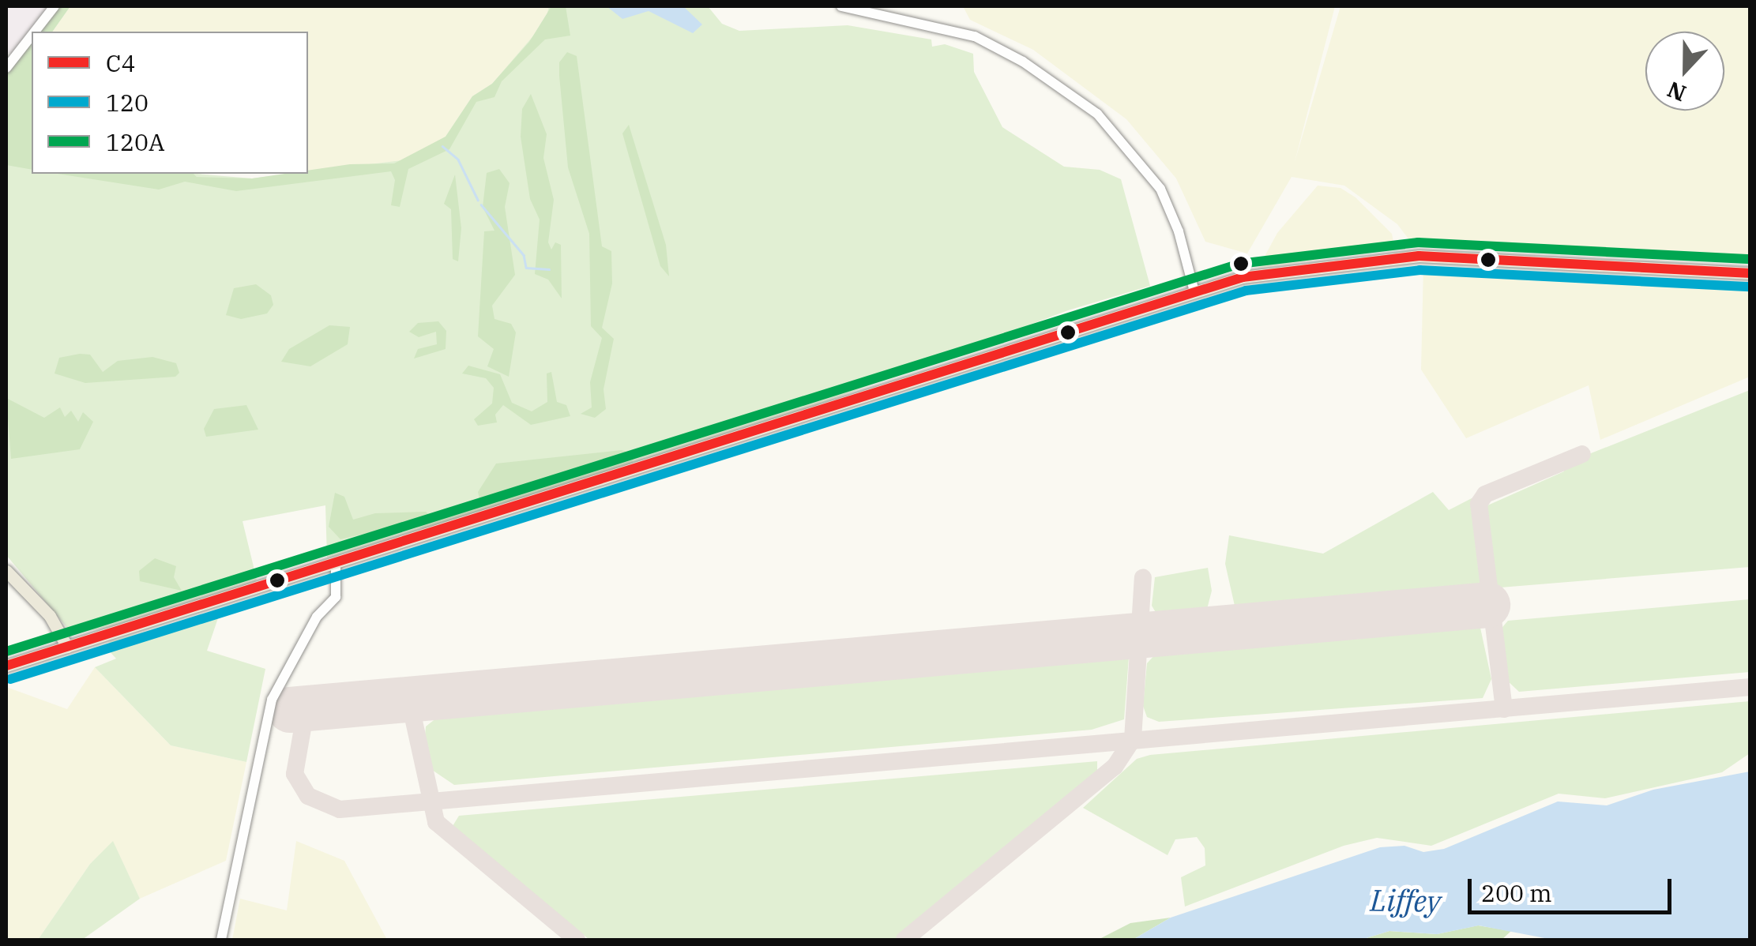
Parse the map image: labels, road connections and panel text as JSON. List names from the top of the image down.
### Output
{
  "water": ["Liffey"],
  "lines": ["transit line 120A", "transit line C4", "transit line 120"],
  "legend": ["C4", "120", "120A"],
  "scale_bar": "200 m",
  "north": "bottom"
}
